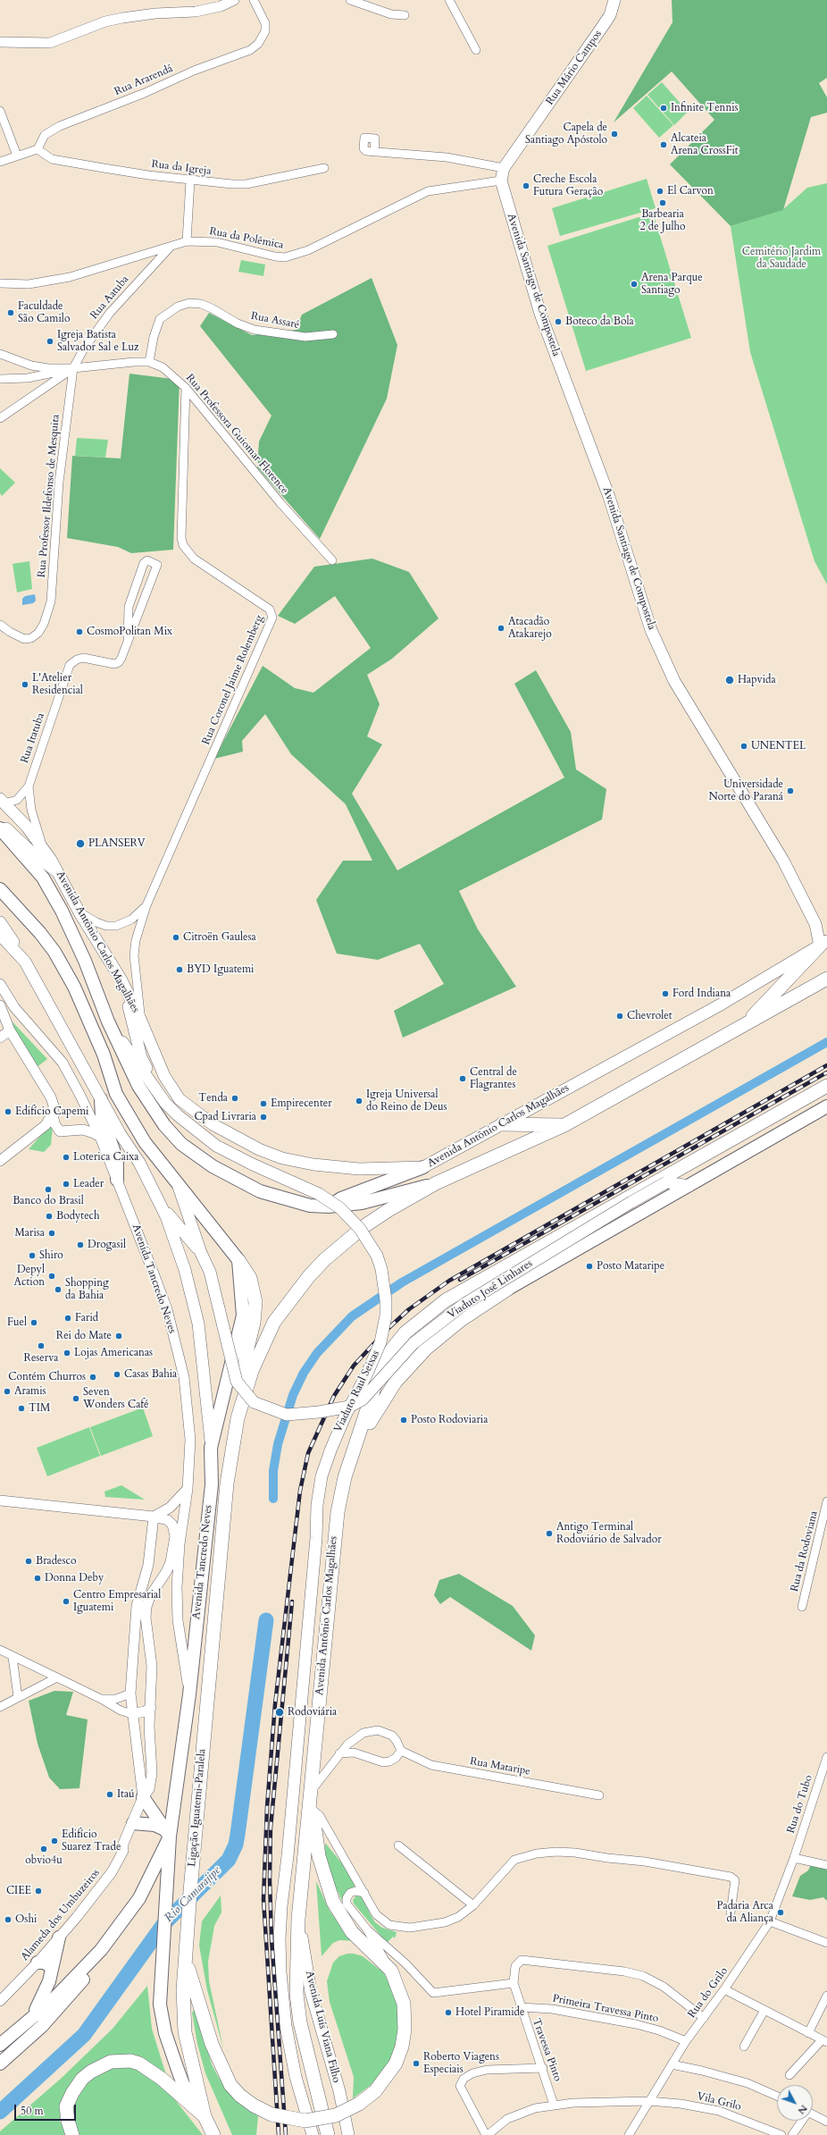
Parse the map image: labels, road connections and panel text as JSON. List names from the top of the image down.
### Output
{
  "streets": {
    "highway": ["Avenida Antônio Carlos Magalhães", "Avenida Tancredo Neves", "Ligação Iguatemi-Paralela"],
    "main road": [
      "Rua Mário Campos",
      "Avenida Santiago de Compostela",
      "Viaduto José Linhares",
      "Viaduto Raul Seixas",
      "Avenida Luís Viana Filho"
    ],
    "street": [
      "Rua Ararendá",
      "Rua da Igreja",
      "Rua da Polêmica",
      "Rua Aatuba",
      "Rua Assaré",
      "Rua Professora Guiomar Florence",
      "Rua Professor Ildefonso de Mesquita",
      "Rua Coronel Jaime Rolemberg",
      "Rua Itatuba",
      "Rua da Rodoviana",
      "Rua Mataripe",
      "Rua do Tubo",
      "Alameda dos Umbuzeiros",
      "Rua do Grilo",
      "Primeira Travessa Pinto",
      "Travessa Pinto",
      "Vila Grilo"
    ]
  },
  "crossings": [
    ["Rua Mário Campos", "Avenida Santiago de Compostela"],
    ["Rua Ararendá", "Rua da Igreja"],
    ["Rua da Polêmica", "Avenida Santiago de Compostela"],
    ["Rua da Polêmica", "Rua Aatuba"],
    ["Avenida Santiago de Compostela", "Avenida Antônio Carlos Magalhães"],
    ["Rua Aatuba", "Rua Professora Guiomar Florence"],
    ["Rua Aatuba", "Rua Professor Ildefonso de Mesquita"],
    ["Rua Assaré", "Rua Professora Guiomar Florence"],
    ["Rua Professora Guiomar Florence", "Rua Professor Ildefonso de Mesquita"],
    ["Rua Professora Guiomar Florence", "Rua Coronel Jaime Rolemberg"],
    ["Rua Coronel Jaime Rolemberg", "Avenida Antônio Carlos Magalhães"],
    ["Rua Itatuba", "Avenida Antônio Carlos Magalhães"],
    ["Avenida Antônio Carlos Magalhães", "Avenida Tancredo Neves"],
    ["Avenida Antônio Carlos Magalhães", "Viaduto José Linhares"],
    ["Avenida Antônio Carlos Magalhães", "Viaduto Raul Seixas"],
    ["Avenida Antônio Carlos Magalhães", "Avenida Luís Viana Filho"],
    ["Avenida Tancredo Neves", "Ligação Iguatemi-Paralela"],
    ["Rua do Tubo", "Rua do Grilo"],
    ["Rua do Grilo", "Primeira Travessa Pinto"],
    ["Rua do Grilo", "Travessa Pinto"],
    ["Rua do Grilo", "Vila Grilo"],
    ["Primeira Travessa Pinto", "Travessa Pinto"],
    ["Travessa Pinto", "Vila Grilo"]
  ],
  "water": ["Rio Camarajipe"],
  "parks": ["Cemitério Jardim da Saudade"],
  "places": [
    "Infinite Tennis",
    "Capela de Santiago Apóstolo",
    "Alcateia Arena CrossFit",
    "Creche Escola Futura Geração",
    "El Carvon",
    "Barbearia 2 de Julho",
    "Arena Parque Santiago",
    "Faculdade São Camilo",
    "Boteco da Bola",
    "Igreja Batista Salvador Sal e Luz",
    "Atacadão Atakarejo",
    "CosmoPolitan Mix",
    "Hapvida",
    "L'Atelier Residencial",
    "UNENTEL",
    "Universidade Norte do Paraná",
    "PLANSERV",
    "Citroën Gaulesa",
    "BYD Iguatemi",
    "Ford Indiana",
    "Chevrolet",
    "Central de Flagrantes",
    "Tenda",
    "Igreja Universal do Reino de Deus",
    "Empirecenter",
    "Edifício Capemi",
    "Cpad Livraria",
    "Loterica Caixa",
    "Leader",
    "Banco do Brasil",
    "Bodytech",
    "Marisa",
    "Drogasil",
    "Shiro",
    "Posto Mataripe",
    "Depyl Action",
    "Shopping da Bahia",
    "Farid",
    "Fuel",
    "Rei do Mate",
    "Reserva",
    "Lojas Americanas",
    "Casas Bahia",
    "Contém Churros",
    "Aramis",
    "Seven Wonders Café",
    "TIM",
    "Posto Rodoviaria",
    "Antigo Terminal Rodoviário de Salvador",
    "Bradesco",
    "Donna Deby",
    "Centro Empresarial Iguatemi",
    "Rodoviária",
    "Itaú",
    "Edifício Suarez Trade",
    "obvio4u",
    "CIEE",
    "Padaria Arca da Aliança",
    "Oshi",
    "Hotel Piramide",
    "Roberto Viagens Especiais"
  ],
  "scale_bar": "50 m",
  "north": "bottom right"
}
